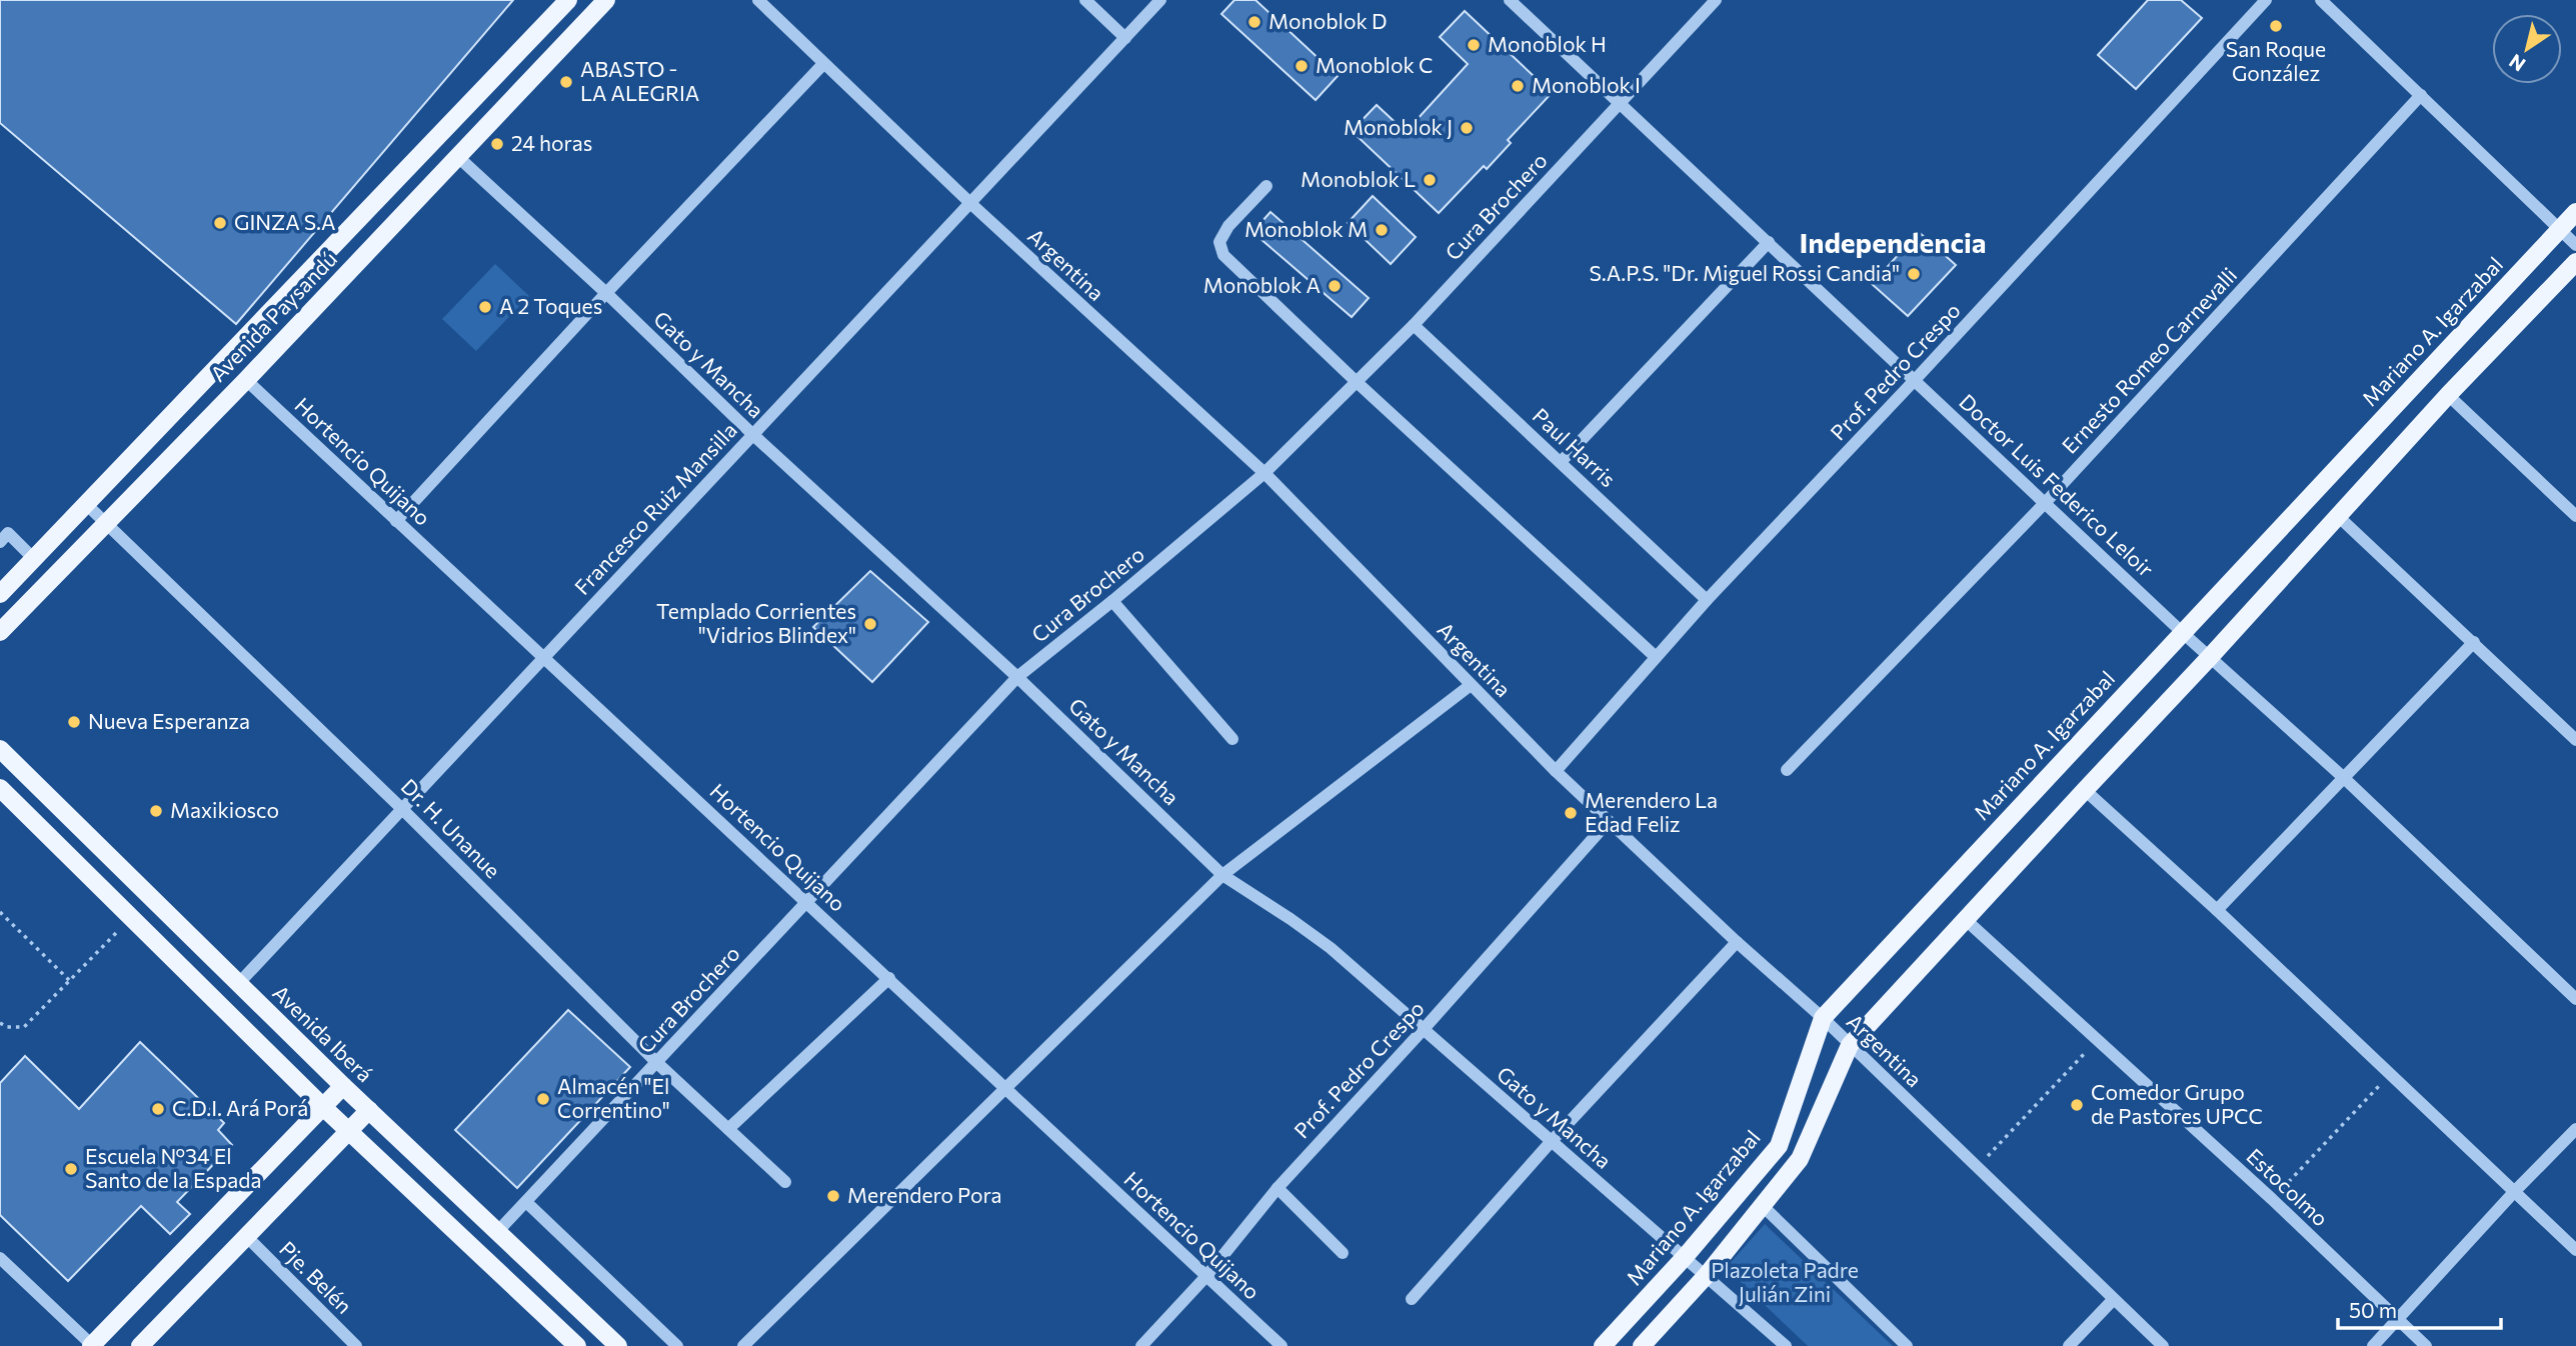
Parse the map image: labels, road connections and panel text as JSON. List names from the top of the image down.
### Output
{
  "streets": {
    "main road": ["Avenida Paysandú", "Mariano A. Igarzabal", "Avenida Iberá"],
    "street": [
      "Cura Brochero",
      "Argentina",
      "Ernesto Romeo Carnevalli",
      "Gato y Mancha",
      "Prof. Pedro Crespo",
      "Paul Harris",
      "Hortencio Quijano",
      "Doctor Luis Federico Leloir",
      "Francesco Ruiz Mansilla",
      "Dr. H. Unanue",
      "Estocolmo",
      "Pje. Belén"
    ]
  },
  "crossings": [
    ["Cura Brochero", "Argentina"],
    ["Cura Brochero", "Gato y Mancha"],
    ["Cura Brochero", "Paul Harris"],
    ["Cura Brochero", "Hortencio Quijano"],
    ["Cura Brochero", "Doctor Luis Federico Leloir"],
    ["Cura Brochero", "Dr. H. Unanue"],
    ["Cura Brochero", "Avenida Iberá"],
    ["Argentina", "Mariano A. Igarzabal"],
    ["Argentina", "Prof. Pedro Crespo"],
    ["Argentina", "Francesco Ruiz Mansilla"],
    ["Avenida Paysandú", "Gato y Mancha"],
    ["Avenida Paysandú", "Hortencio Quijano"],
    ["Avenida Paysandú", "Dr. H. Unanue"],
    ["Mariano A. Igarzabal", "Gato y Mancha"],
    ["Mariano A. Igarzabal", "Doctor Luis Federico Leloir"],
    ["Ernesto Romeo Carnevalli", "Doctor Luis Federico Leloir"],
    ["Gato y Mancha", "Prof. Pedro Crespo"],
    ["Gato y Mancha", "Francesco Ruiz Mansilla"],
    ["Prof. Pedro Crespo", "Paul Harris"],
    ["Prof. Pedro Crespo", "Hortencio Quijano"],
    ["Prof. Pedro Crespo", "Doctor Luis Federico Leloir"],
    ["Hortencio Quijano", "Francesco Ruiz Mansilla"],
    ["Francesco Ruiz Mansilla", "Dr. H. Unanue"],
    ["Francesco Ruiz Mansilla", "Avenida Iberá"]
  ],
  "districts": ["Independencia"],
  "parks": ["Plazoleta Padre Julián Zini"],
  "places": [
    "Monoblok D",
    "San Roque González",
    "Monoblok H",
    "Monoblok C",
    "ABASTO - LA ALEGRIA",
    "Monoblok I",
    "Monoblok J",
    "24 horas",
    "Monoblok L",
    "GINZA S.A",
    "Monoblok M",
    "S.A.P.S. \"Dr. Miguel Rossi Candia\"",
    "Monoblok A",
    "A 2 Toques",
    "Templado Corrientes \"Vidrios Blindex\"",
    "Nueva Esperanza",
    "Maxikiosco",
    "Merendero La Edad Feliz",
    "Almacén \"El Correntino\"",
    "Comedor Grupo de Pastores UPCC",
    "C.D.I. Ará Porá",
    "Escuela Nº34 El Santo de la Espada",
    "Merendero Pora"
  ],
  "scale_bar": "50 m",
  "north": "bottom left"
}
